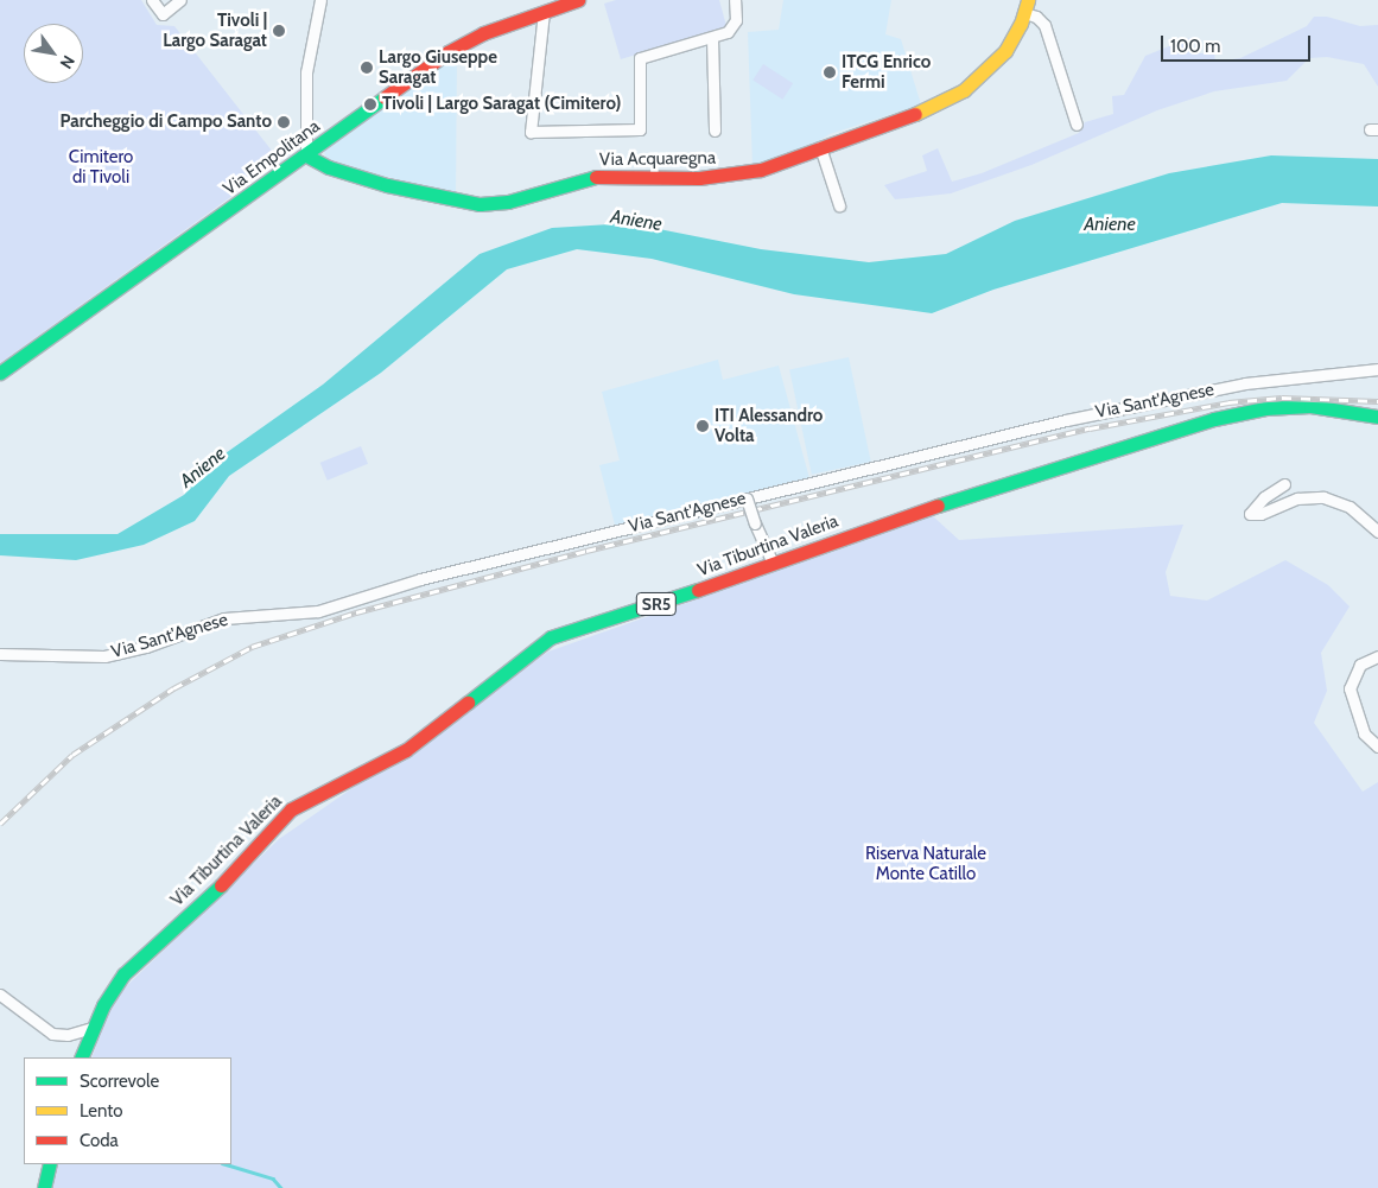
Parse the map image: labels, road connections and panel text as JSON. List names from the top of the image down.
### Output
{
  "streets": {
    "main road": [
      "Via Empolitana",
      "Via Acquaregna",
      "Via Tiburtina Valeria",
      "SR5"
    ],
    "street": ["Via Sant'Agnese"]
  },
  "crossings": [
    ["Via Empolitana", "Via Acquaregna"]
  ],
  "water": ["Aniene"],
  "parks": ["Cimitero di Tivoli", "Riserva Naturale Monte Catillo"],
  "places": [
    "Tivoli | Largo Saragat",
    "Largo Giuseppe Saragat",
    "ITCG Enrico Fermi",
    "Tivoli | Largo Saragat (Cimitero)",
    "Parcheggio di Campo Santo",
    "ITI Alessandro Volta"
  ],
  "legend": ["Scorrevole", "Lento", "Coda"],
  "scale_bar": "100 m",
  "north": "bottom right"
}
